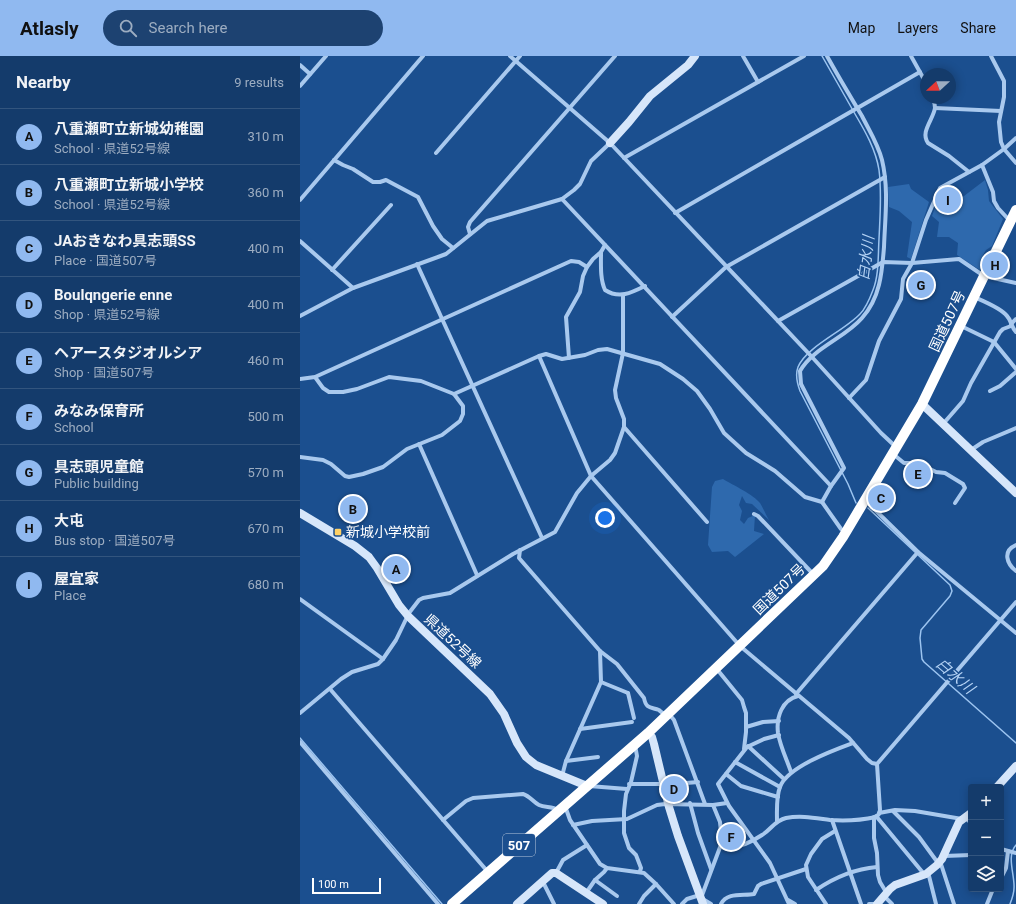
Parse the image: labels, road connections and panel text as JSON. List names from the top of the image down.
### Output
{
  "streets": {
    "highway": ["国道507号", "507"],
    "main road": ["県道52号線"]
  },
  "crossings": [
    ["国道507号", "県道52号線"]
  ],
  "water": ["白水川"],
  "places": {
    "transit": ["新城小学校前"]
  },
  "scale_bar": "100 m",
  "north": "left",
  "page": {
    "header": "Atlasly",
    "search": "Search here",
    "nav": ["Map", "Layers", "Share"],
    "heading": ["Nearby", "9 results"],
    "list": [
      {
        "mark": "A",
        "name": "八重瀬町立新城幼稚園",
        "note": "School · 県道52号線",
        "value": "310 m"
      },
      {
        "mark": "B",
        "name": "八重瀬町立新城小学校",
        "note": "School · 県道52号線",
        "value": "360 m"
      },
      {
        "mark": "C",
        "name": "JAおきなわ具志頭SS",
        "note": "Place · 国道507号",
        "value": "400 m"
      },
      {
        "mark": "D",
        "name": "Boulqngerie enne",
        "note": "Shop · 県道52号線",
        "value": "400 m"
      },
      {
        "mark": "E",
        "name": "ヘアースタジオルシア",
        "note": "Shop · 国道507号",
        "value": "460 m"
      },
      {
        "mark": "F",
        "name": "みなみ保育所",
        "note": "School",
        "value": "500 m"
      },
      {
        "mark": "G",
        "name": "具志頭児童館",
        "note": "Public building",
        "value": "570 m"
      },
      {
        "mark": "H",
        "name": "大屯",
        "note": "Bus stop · 国道507号",
        "value": "670 m"
      },
      {
        "mark": "I",
        "name": "屋宜家",
        "note": "Place",
        "value": "680 m"
      }
    ],
    "pins": [
      "I",
      "H",
      "G",
      "E",
      "C",
      "B",
      "A",
      "D",
      "F"
    ],
    "map_buttons": ["+", "−"],
    "scale": "100 m"
  }
}
